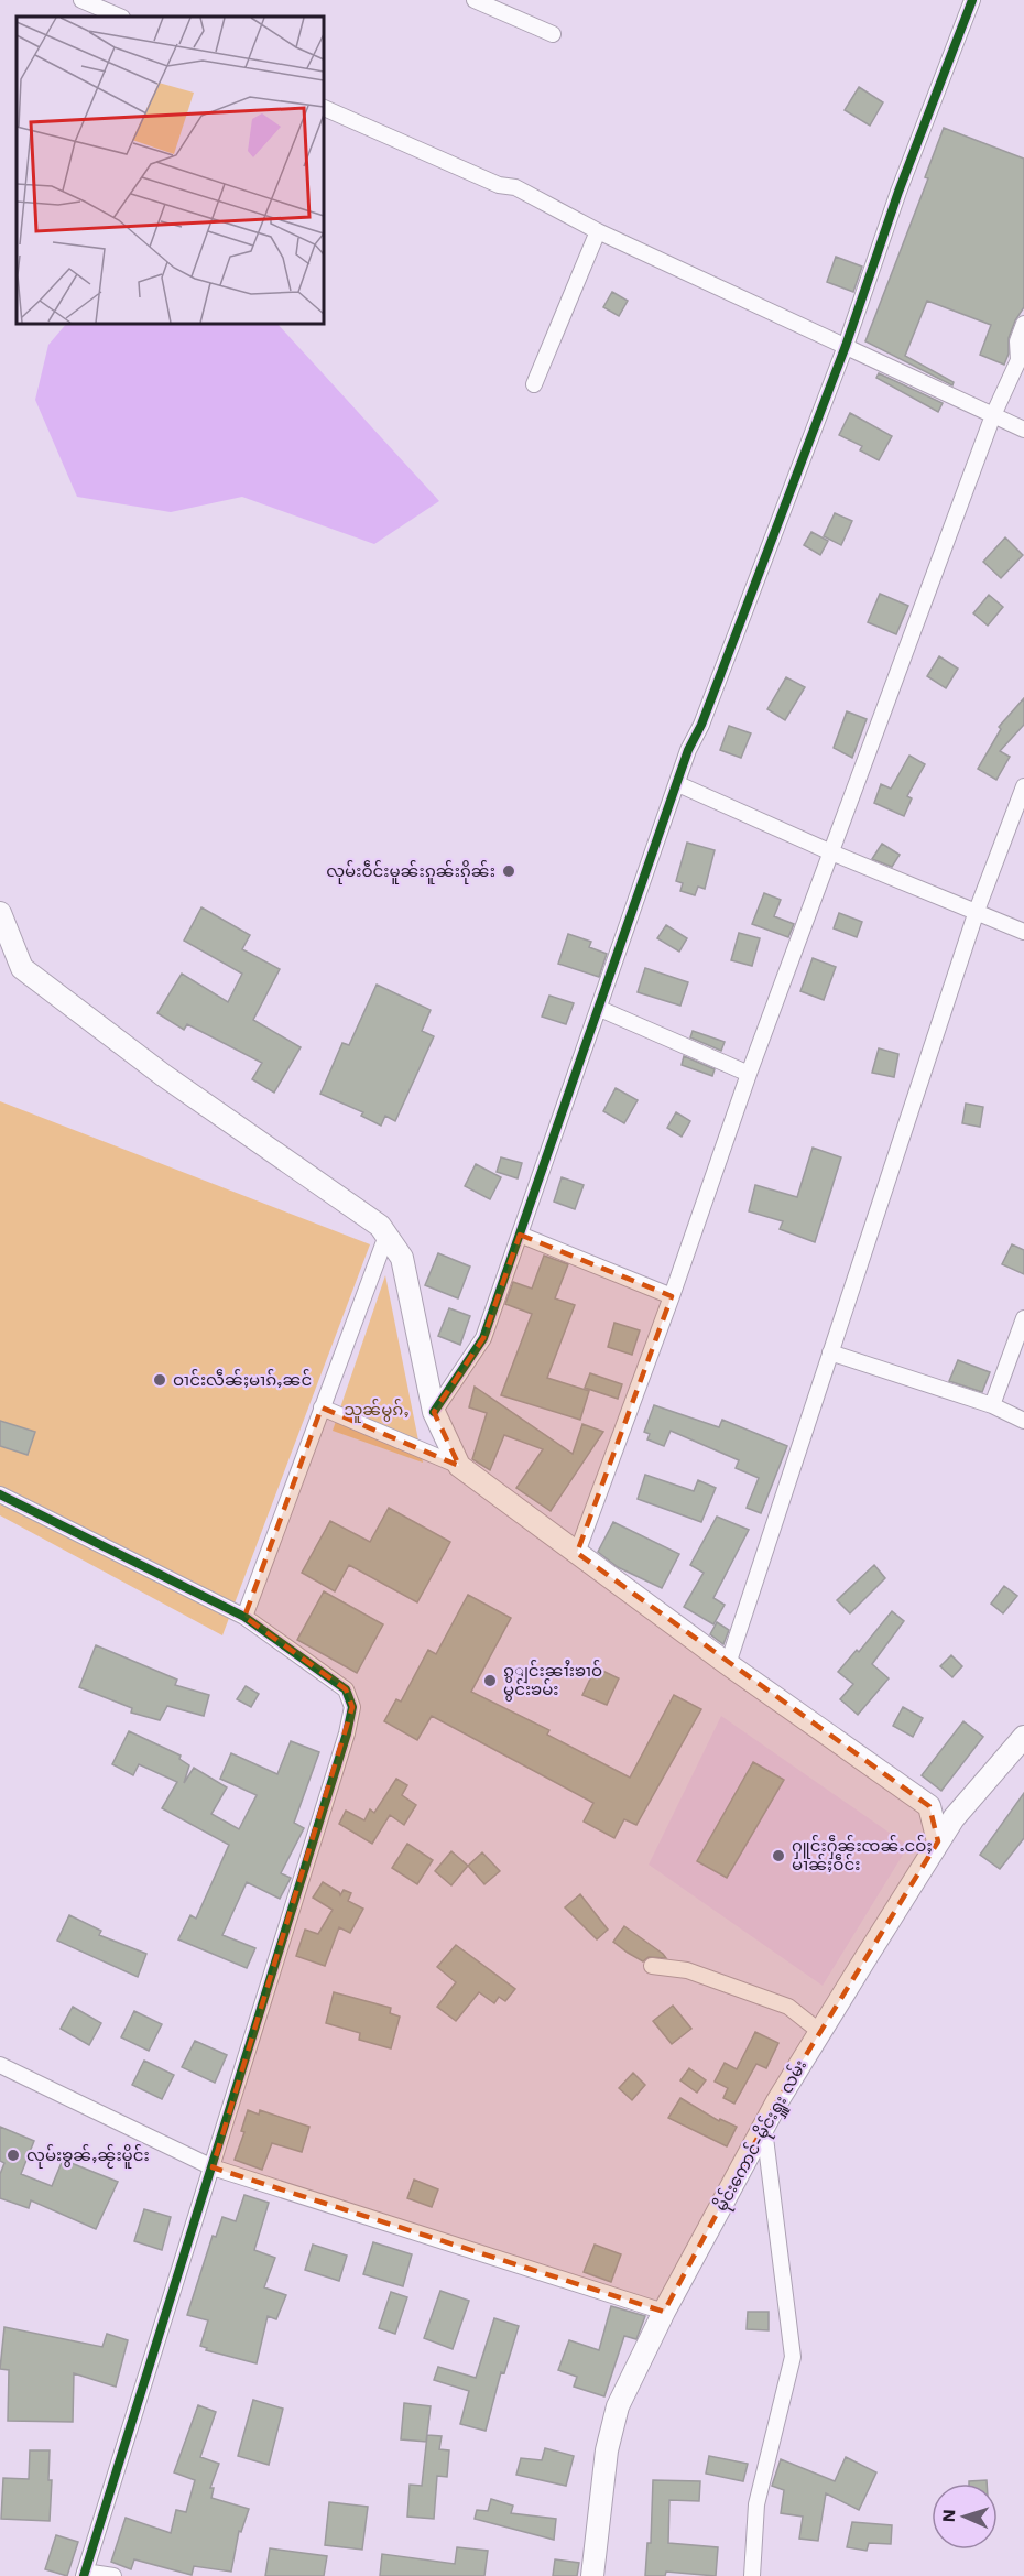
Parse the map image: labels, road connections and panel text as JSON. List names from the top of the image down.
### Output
{
  "streets": {
    "main road": ["မိုင်းကောင်-မိုင်းရှူး လမ်း"]
  },
  "parks": ["သူၼ်မွၵ်ႇ"],
  "places": [
    "လုမ်းဝဵင်းမူၼ်းၵူၼ်းၵိုၼ်း",
    "ဝၢင်းလဵၼ်ႈမၢၵ်ႇၼင်",
    "ၵွျင်းၼၢႆးၶၢဝ် မွင်းၶမ်း",
    "ႁူင်းႁဵၼ်းၸၼ်ႉငဝ်ႈ မၢၼ်ႈဝဵင်း",
    "လုမ်းၶွၼ်ႇၼႂ်းမိူင်း"
  ],
  "north": "left"
}
